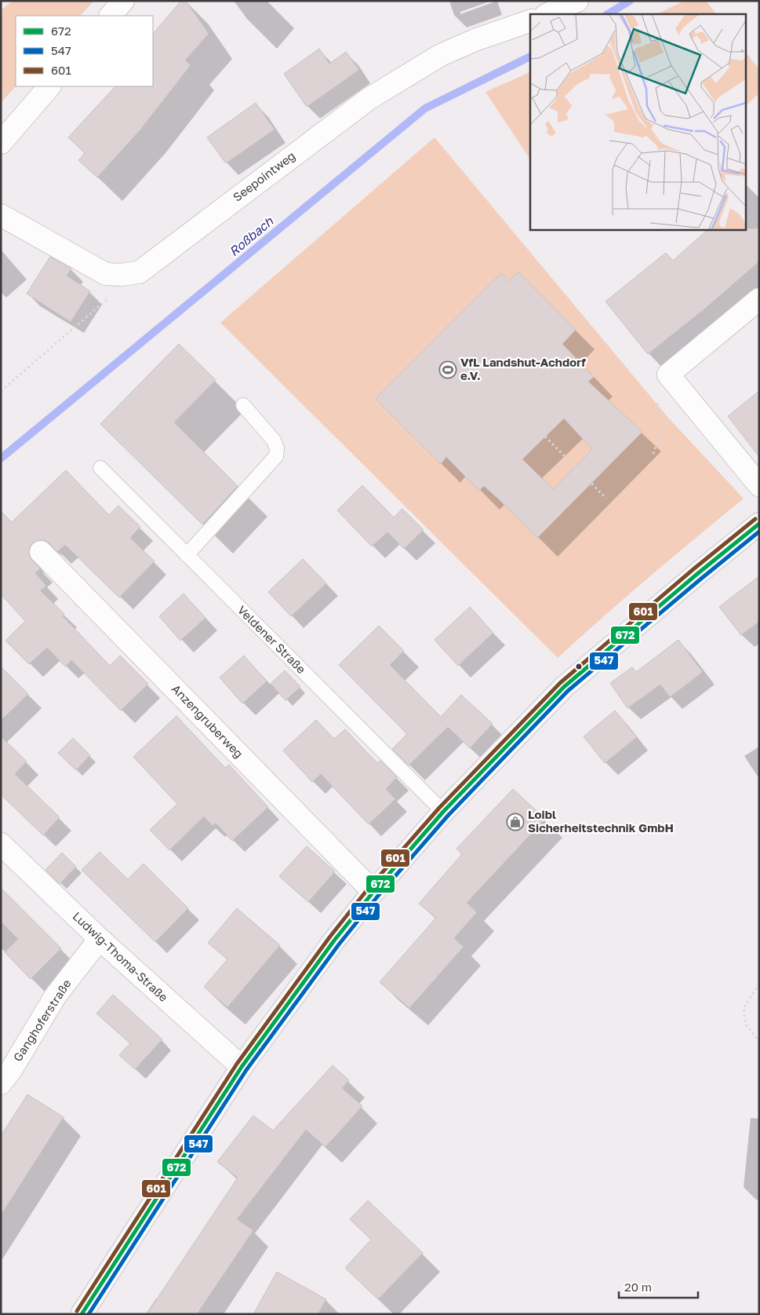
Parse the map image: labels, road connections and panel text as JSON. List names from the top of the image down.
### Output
{
  "streets": {
    "street": [
      "Seepointweg",
      "Anzengruberweg",
      "Ludwig-Thoma-Straße",
      "Ganghoferstraße"
    ],
    "lane": ["Veldener Straße"]
  },
  "crossings": [
    ["Ludwig-Thoma-Straße", "Ganghoferstraße"]
  ],
  "water": ["Roßbach"],
  "places": {
    "sports": ["VfL Landshut-Achdorf e.V."],
    "shop": ["Loibl Sicherheitstechnik GmbH"]
  },
  "lines": ["transit line 601", "transit line 672", "transit line 547"],
  "legend": ["672", "547", "601"],
  "scale_bar": "20 m"
}
